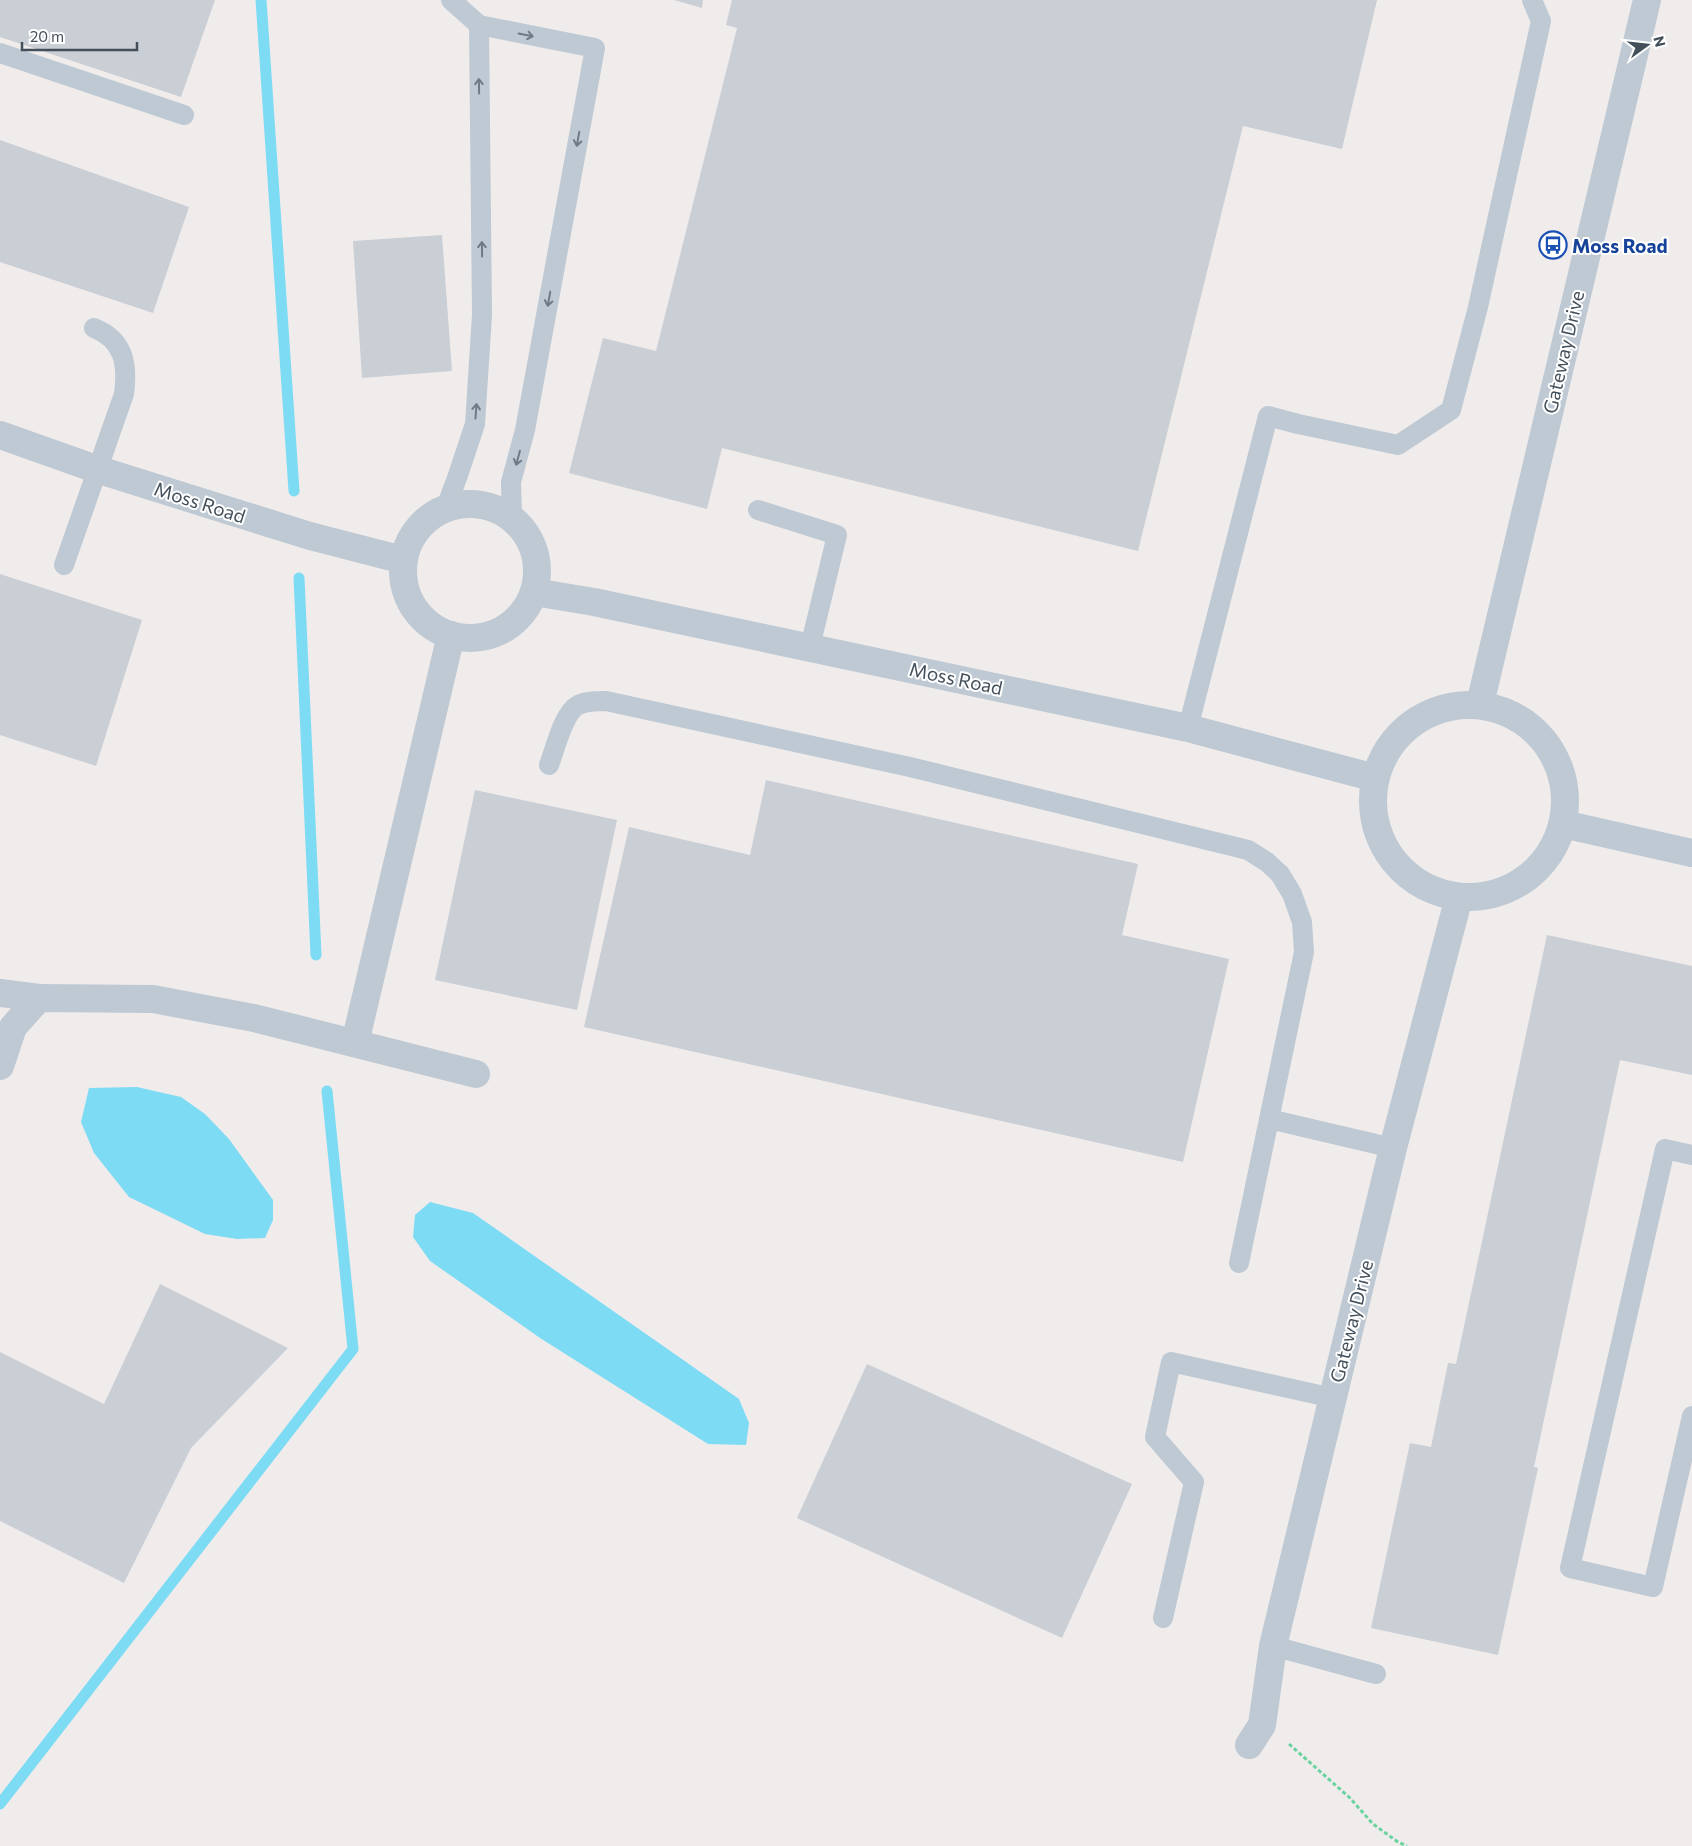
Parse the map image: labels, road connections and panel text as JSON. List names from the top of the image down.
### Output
{
  "streets": {
    "street": ["Gateway Drive", "Moss Road"]
  },
  "places": {
    "bus stop": ["Moss Road"]
  },
  "scale_bar": "20 m",
  "north": "right"
}
